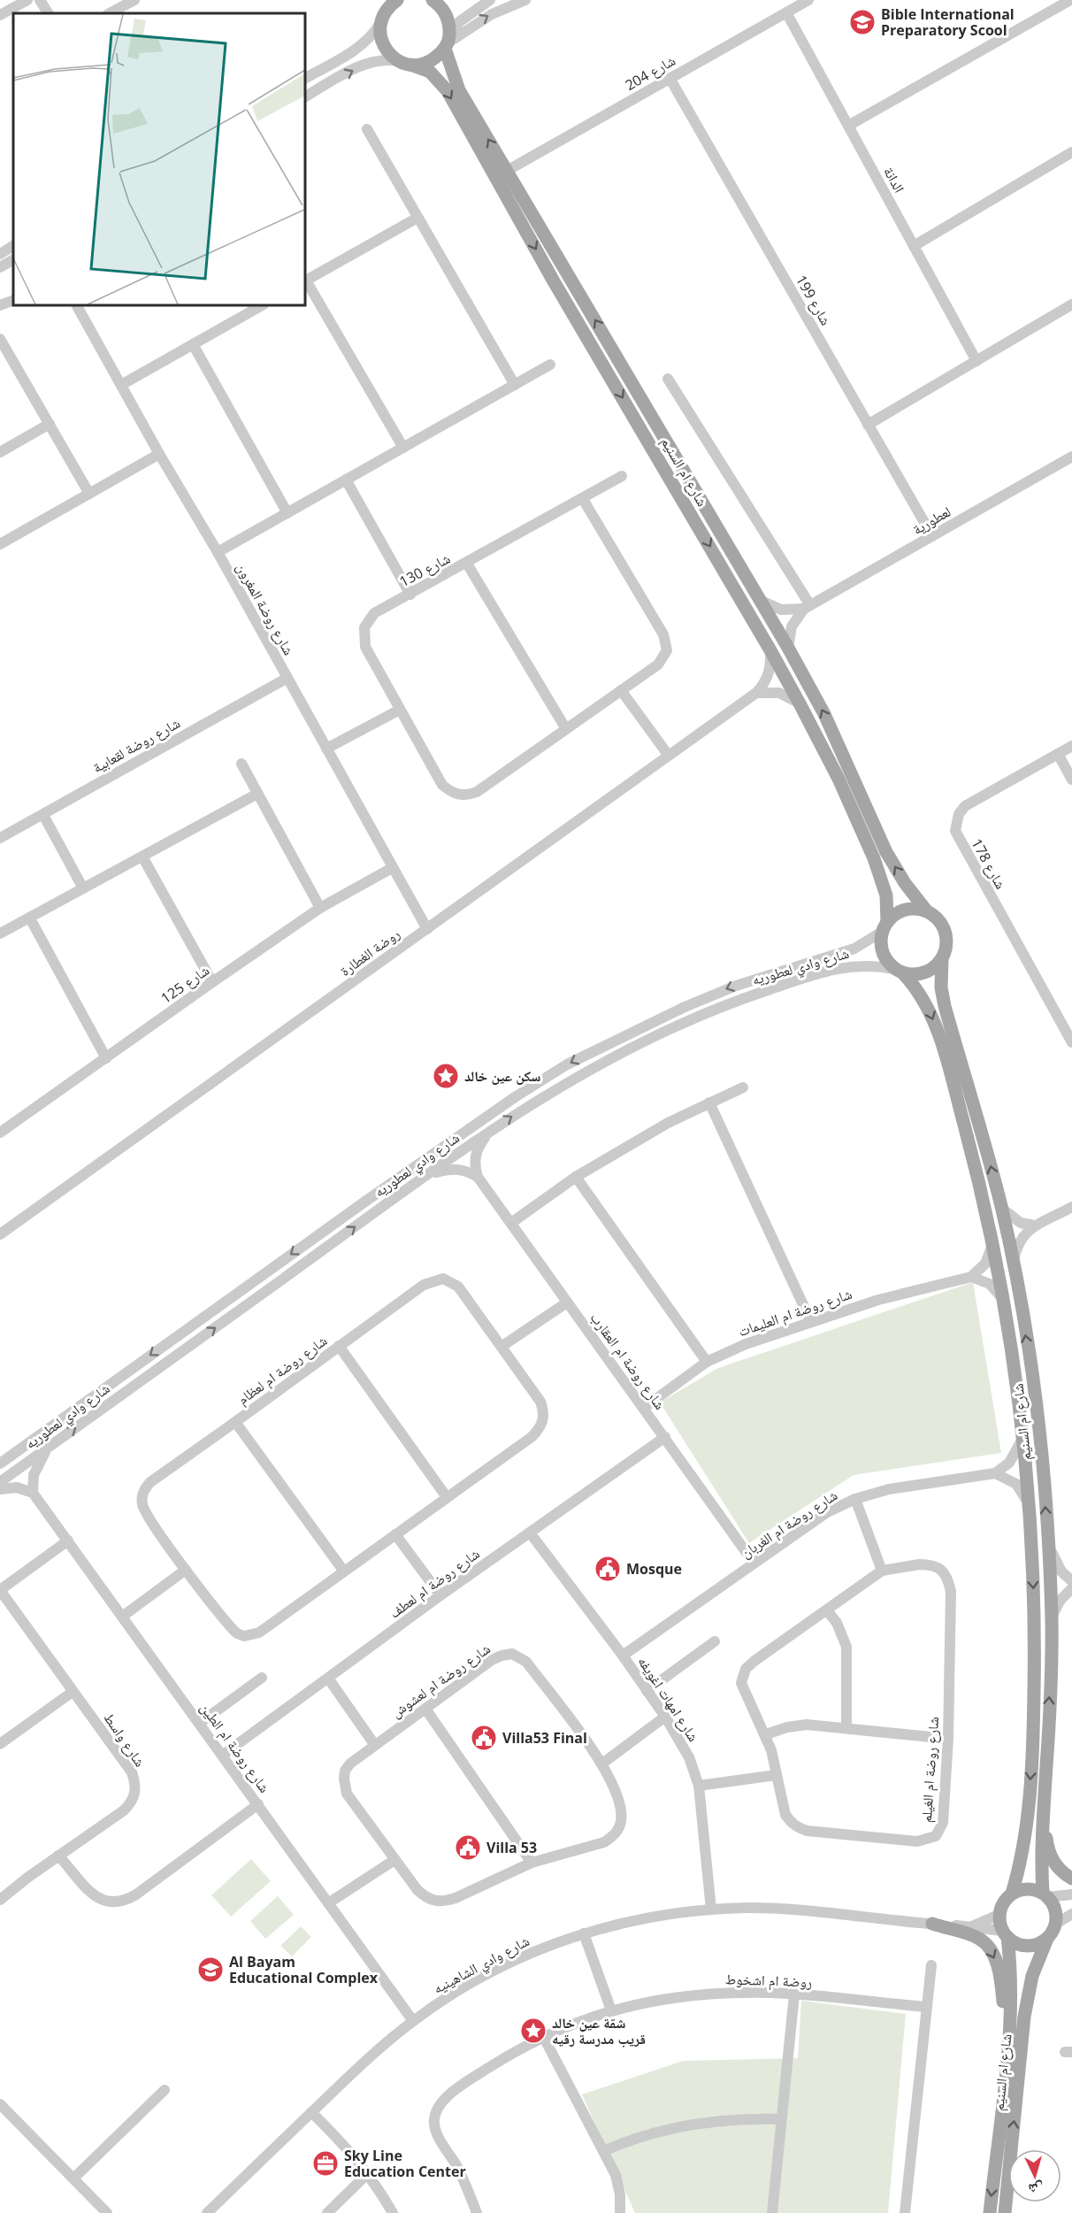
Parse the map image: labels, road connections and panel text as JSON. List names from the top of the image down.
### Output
{
  "streets": {
    "main road": ["شارع ام السنيم"],
    "street": [
      "شارع 204",
      "الدانة",
      "شارع 199",
      "لعطورية",
      "شارع 130",
      "شارع روضة المغرون",
      "شارع روضة لقعابية",
      "شارع 178",
      "روضة الغطارة",
      "شارع وادي لعطوريه",
      "شارع 125",
      "شارع روضة ام العليمات",
      "شارع روضة ام العقارب",
      "شارع روضة ام لعظام",
      "شارع روضة ام الغربان",
      "شارع روضة ام لعطف",
      "شارع روضة ام لعشوش",
      "شارع امهات اغويفه",
      "شارع واسط",
      "شارع روضة ام الطين",
      "شارع روضة ام الغيلم",
      "شارع وادي الشاهينيه",
      "روضة ام اشخوط"
    ]
  },
  "crossings": [
    ["شارع 204", "الدانة"],
    ["شارع 204", "شارع 199"],
    ["شارع 204", "شارع ام السنيم"],
    ["شارع 199", "لعطورية"],
    ["شارع ام السنيم", "روضة الغطارة"],
    ["شارع ام السنيم", "شارع وادي لعطوريه"],
    ["شارع ام السنيم", "شارع وادي الشاهينيه"],
    ["شارع روضة المغرون", "شارع روضة لقعابية"],
    ["شارع روضة المغرون", "روضة الغطارة"],
    ["شارع روضة المغرون", "شارع 125"],
    ["شارع روضة ام العليمات", "شارع روضة ام العقارب"],
    ["شارع روضة ام العقارب", "شارع روضة ام الغربان"],
    ["شارع روضة ام العقارب", "شارع روضة ام لعطف"],
    ["شارع روضة ام الغربان", "شارع امهات اغويفه"],
    ["شارع روضة ام لعطف", "شارع امهات اغويفه"],
    ["شارع روضة ام لعطف", "شارع روضة ام الطين"],
    ["شارع امهات اغويفه", "شارع وادي الشاهينيه"],
    ["شارع روضة ام الطين", "شارع وادي الشاهينيه"]
  ],
  "places": {
    "school or university": ["Bible International Preparatory Scool", "Al Bayam Educational Complex"],
    "place": ["سكن عين خالد", "شقة عين خالد قريب مدرسة رقيه"],
    "public building": ["Mosque", "Villa53 Final", "Villa 53"],
    "office": ["Sky Line Education Center"]
  },
  "north": "bottom"
}
